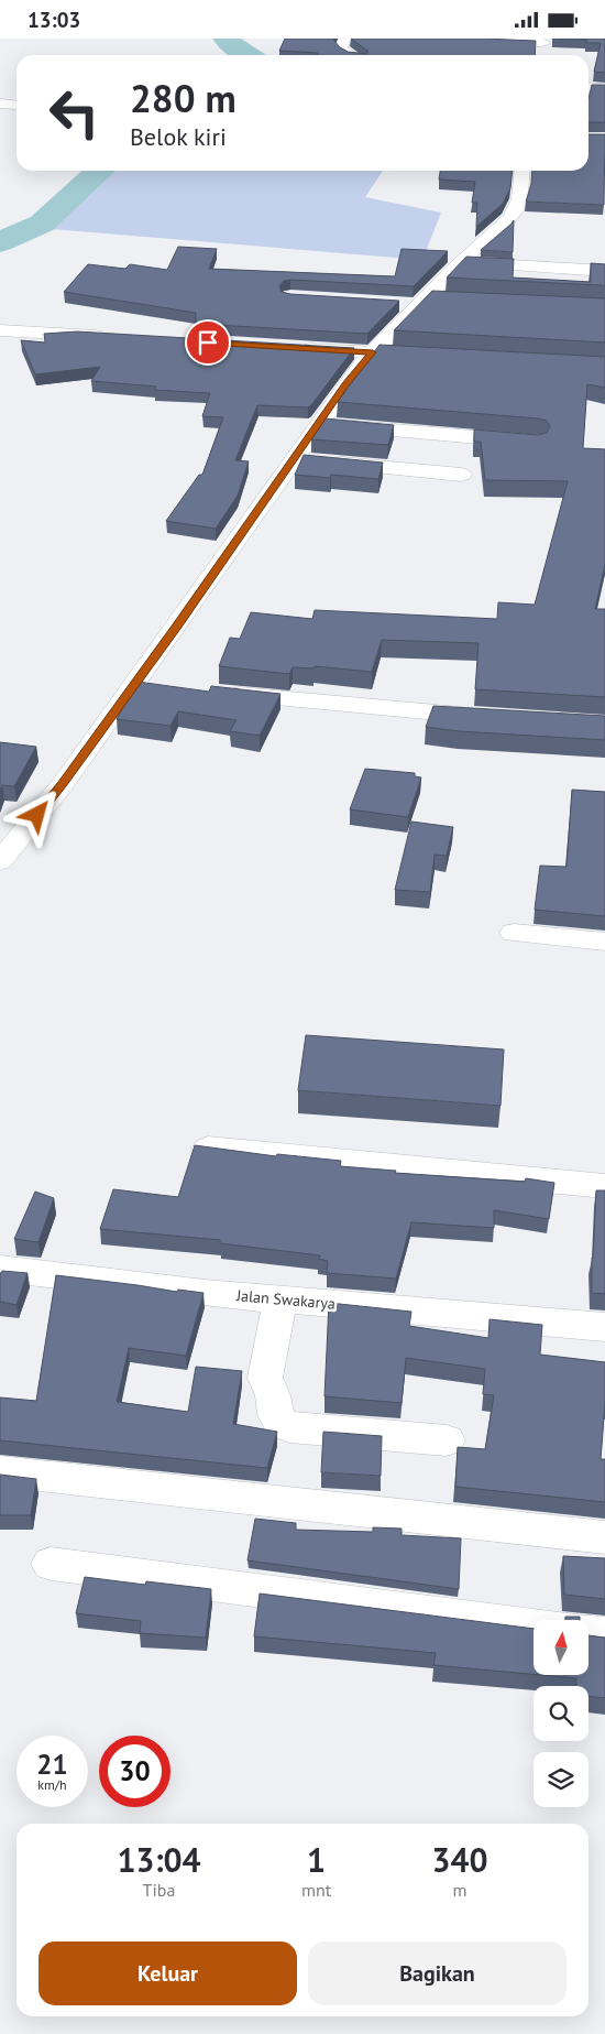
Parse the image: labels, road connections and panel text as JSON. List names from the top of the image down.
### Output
{
  "streets": {
    "street": ["Jalan Swakarya"]
  },
  "north": "top",
  "page": {
    "status": "13:03",
    "turn": ["280 m", "Belok kiri"],
    "speed": "21 km/h",
    "limit": "30",
    "eta": [
      "13:04",
      "Tiba",
      "1",
      "mnt",
      "340",
      "m"
    ],
    "buttons": ["Keluar", "Bagikan"]
  }
}
